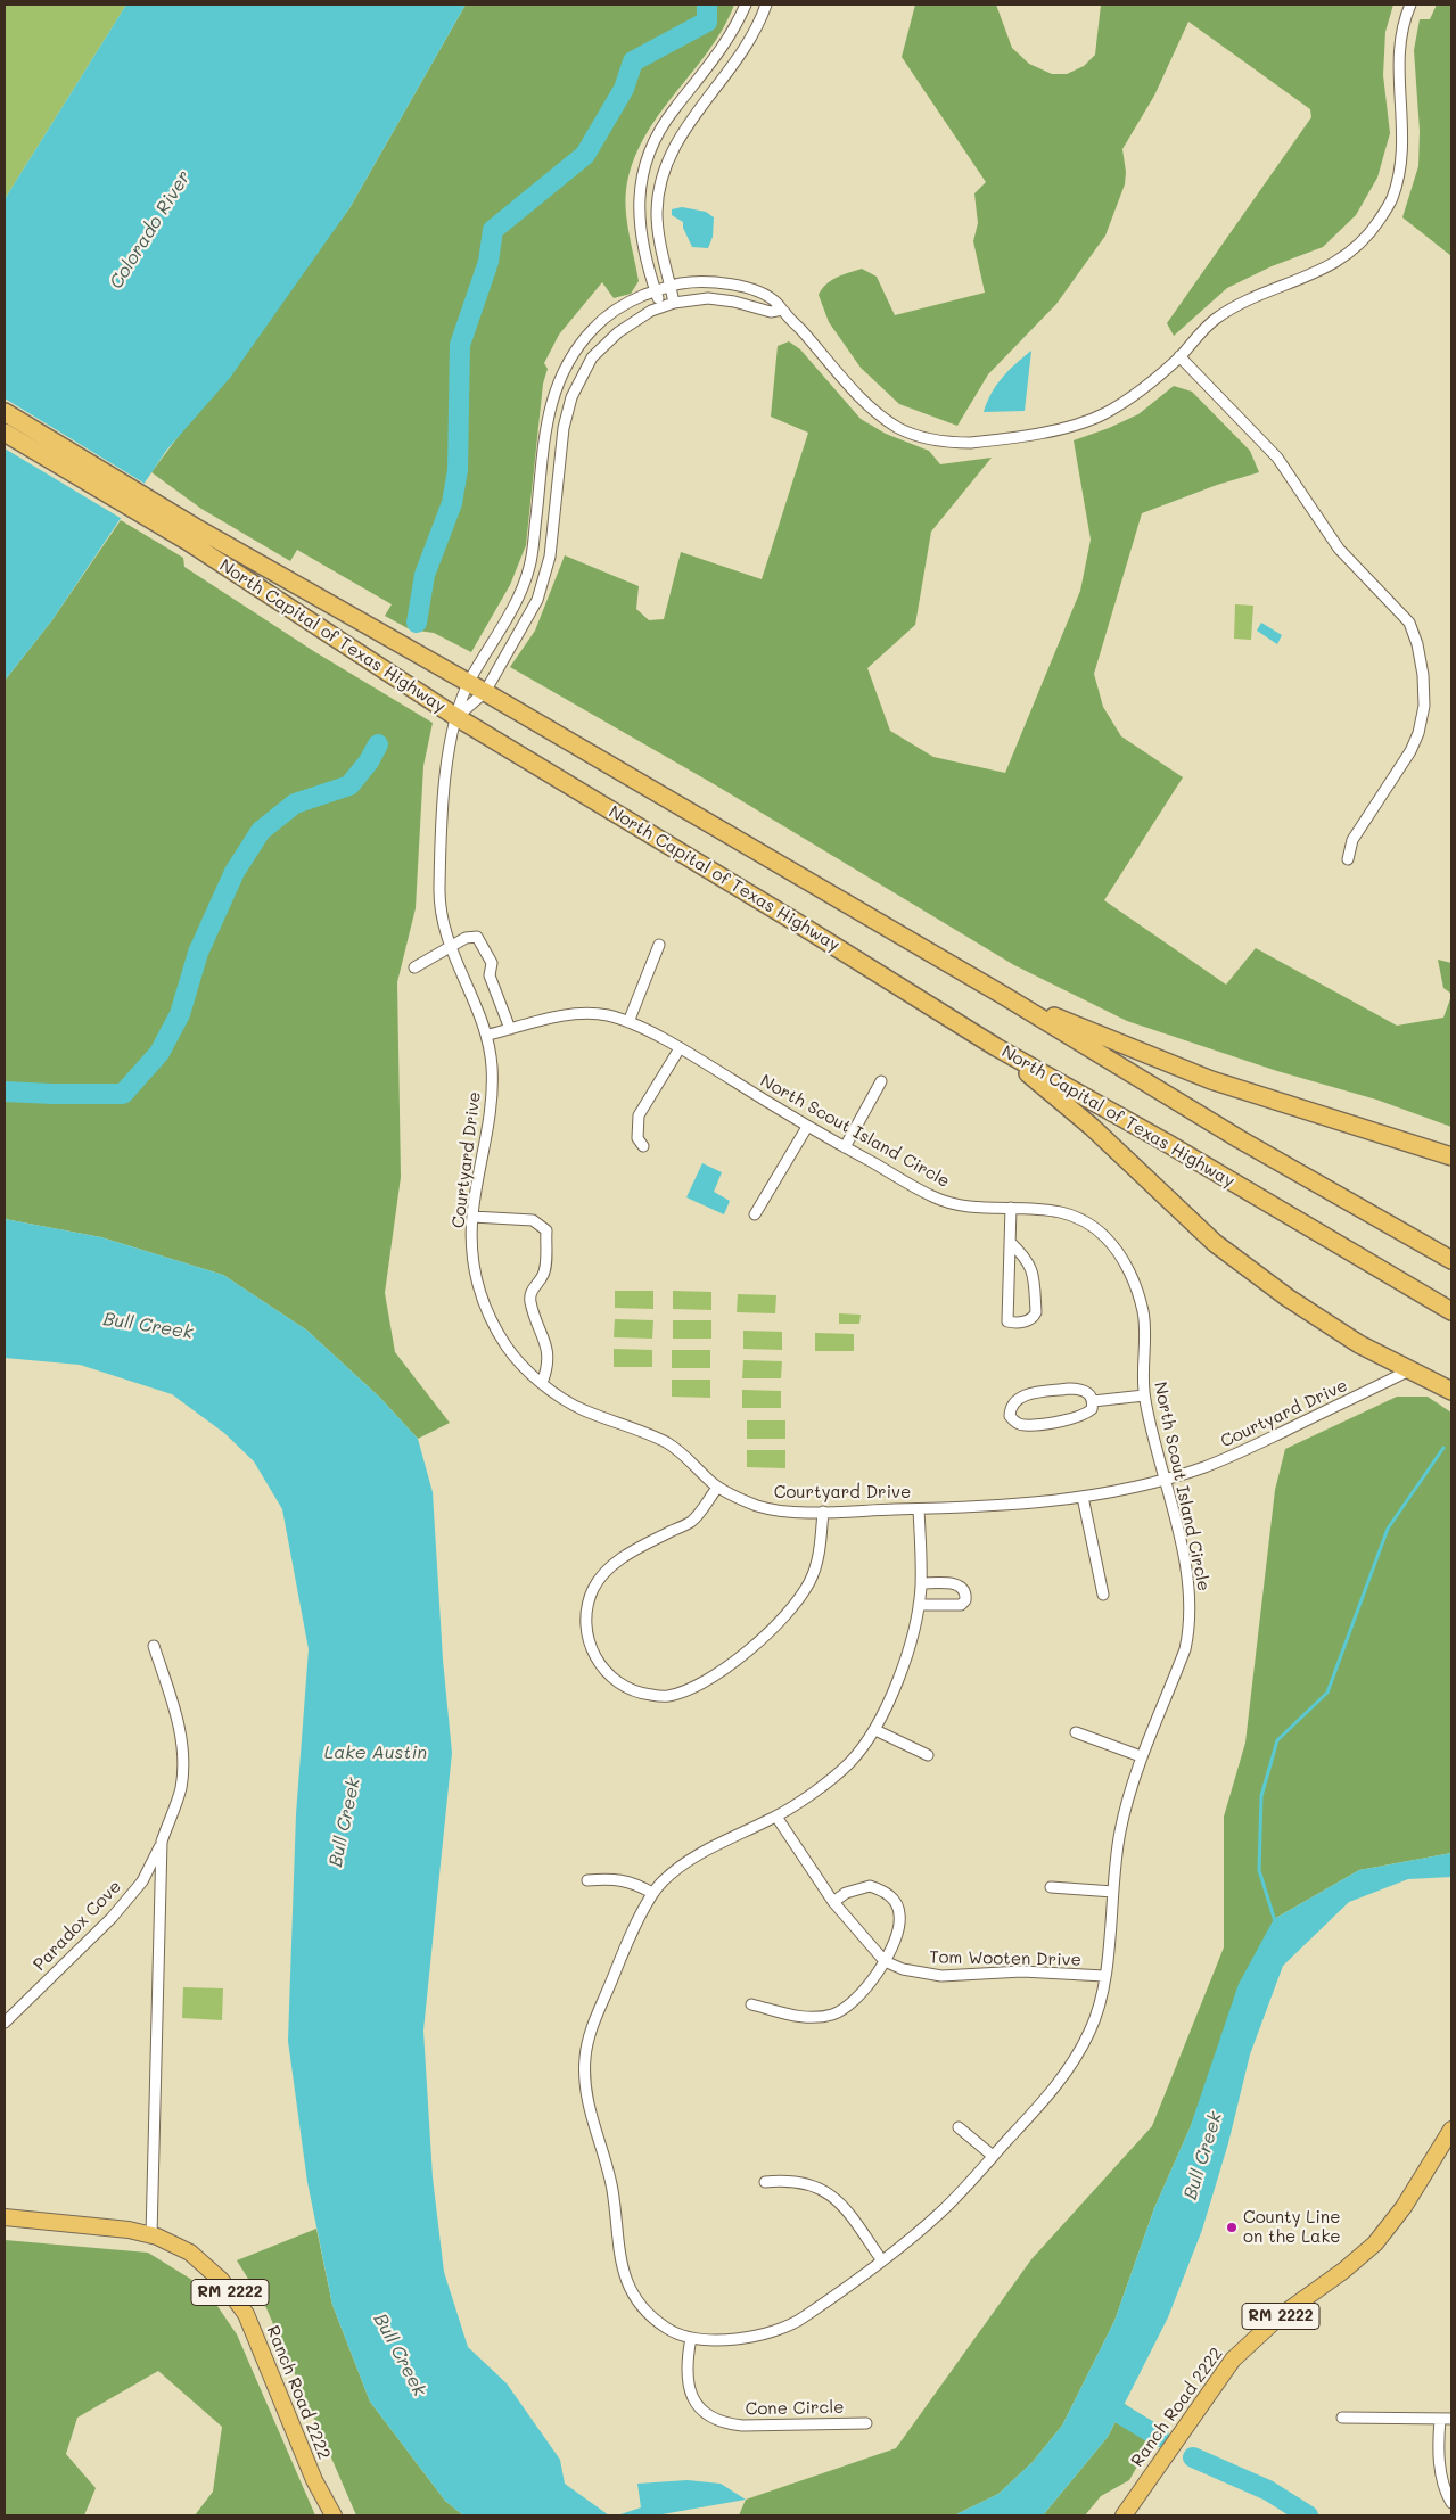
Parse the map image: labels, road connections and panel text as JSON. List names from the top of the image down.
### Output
{
  "streets": {
    "highway": ["North Capital of Texas Highway"],
    "main road": ["RM 2222", "Ranch Road 2222"],
    "street": [
      "North Scout Island Circle",
      "Courtyard Drive",
      "Paradox Cove",
      "Tom Wooten Drive",
      "Cone Circle"
    ]
  },
  "crossings": [
    ["North Capital of Texas Highway", "Courtyard Drive"],
    ["North Scout Island Circle", "Courtyard Drive"],
    ["North Scout Island Circle", "Tom Wooten Drive"],
    ["North Scout Island Circle", "Cone Circle"]
  ],
  "water": ["Colorado River", "Bull Creek", "Lake Austin"],
  "places": ["County Line on the Lake"]
}
